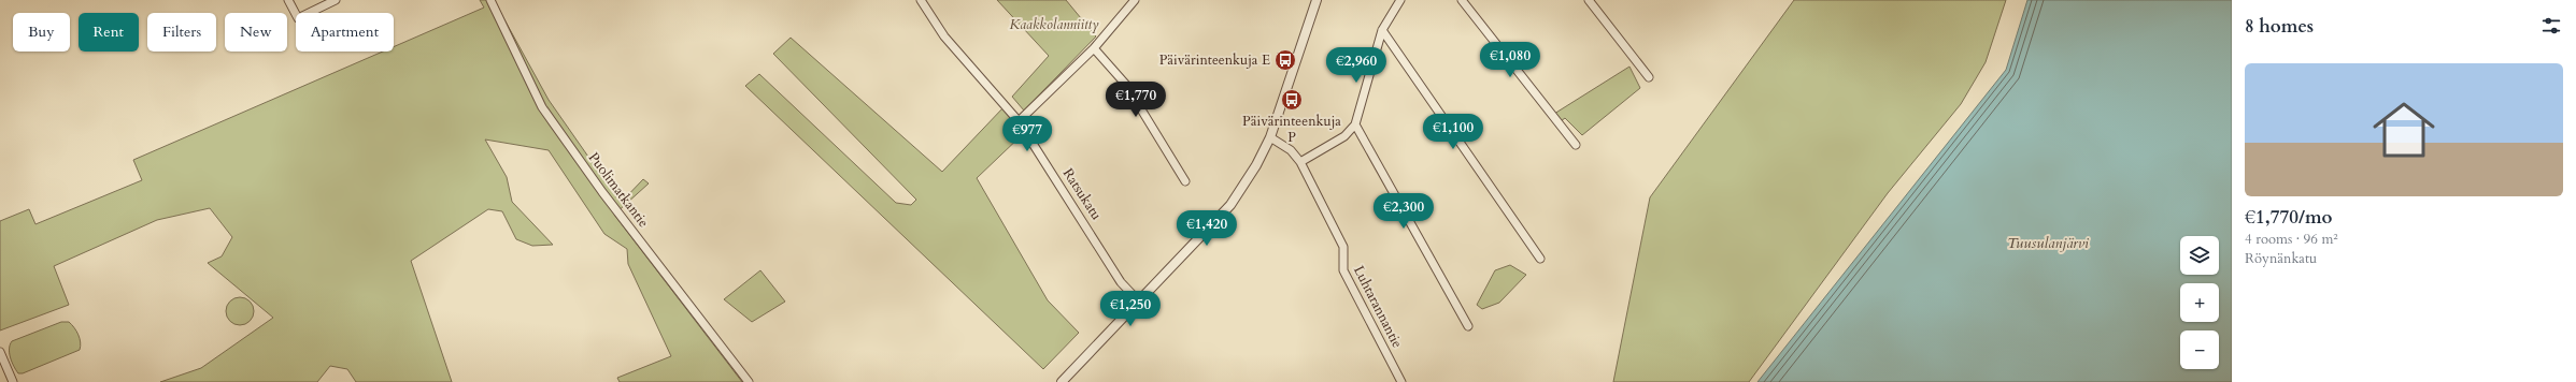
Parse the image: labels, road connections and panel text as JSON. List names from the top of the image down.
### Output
{
  "streets": {
    "street": ["Puolimatkantie", "Ratsukatu", "Luhtarannantie"]
  },
  "water": ["Tuusulanjärvi"],
  "parks": ["Kaakkolanniitty"],
  "places": {
    "bus stop": ["Päivärinteenkuja E", "Päivärinteenkuja P"]
  },
  "page": {
    "heading": "8 homes",
    "chip": [
      "Buy",
      "Rent",
      "Filters",
      "New",
      "Apartment"
    ],
    "price": [
      "€1,080",
      "€2,960",
      "€1,770",
      "€1,100",
      "€977",
      "€2,300",
      "€1,420",
      "€1,250"
    ],
    "list": [
      {
        "name": "€1,770/mo",
        "note": "4 rooms · 96 m² · Röynänkatu"
      }
    ],
    "map_buttons": ["+", "−"]
  }
}
